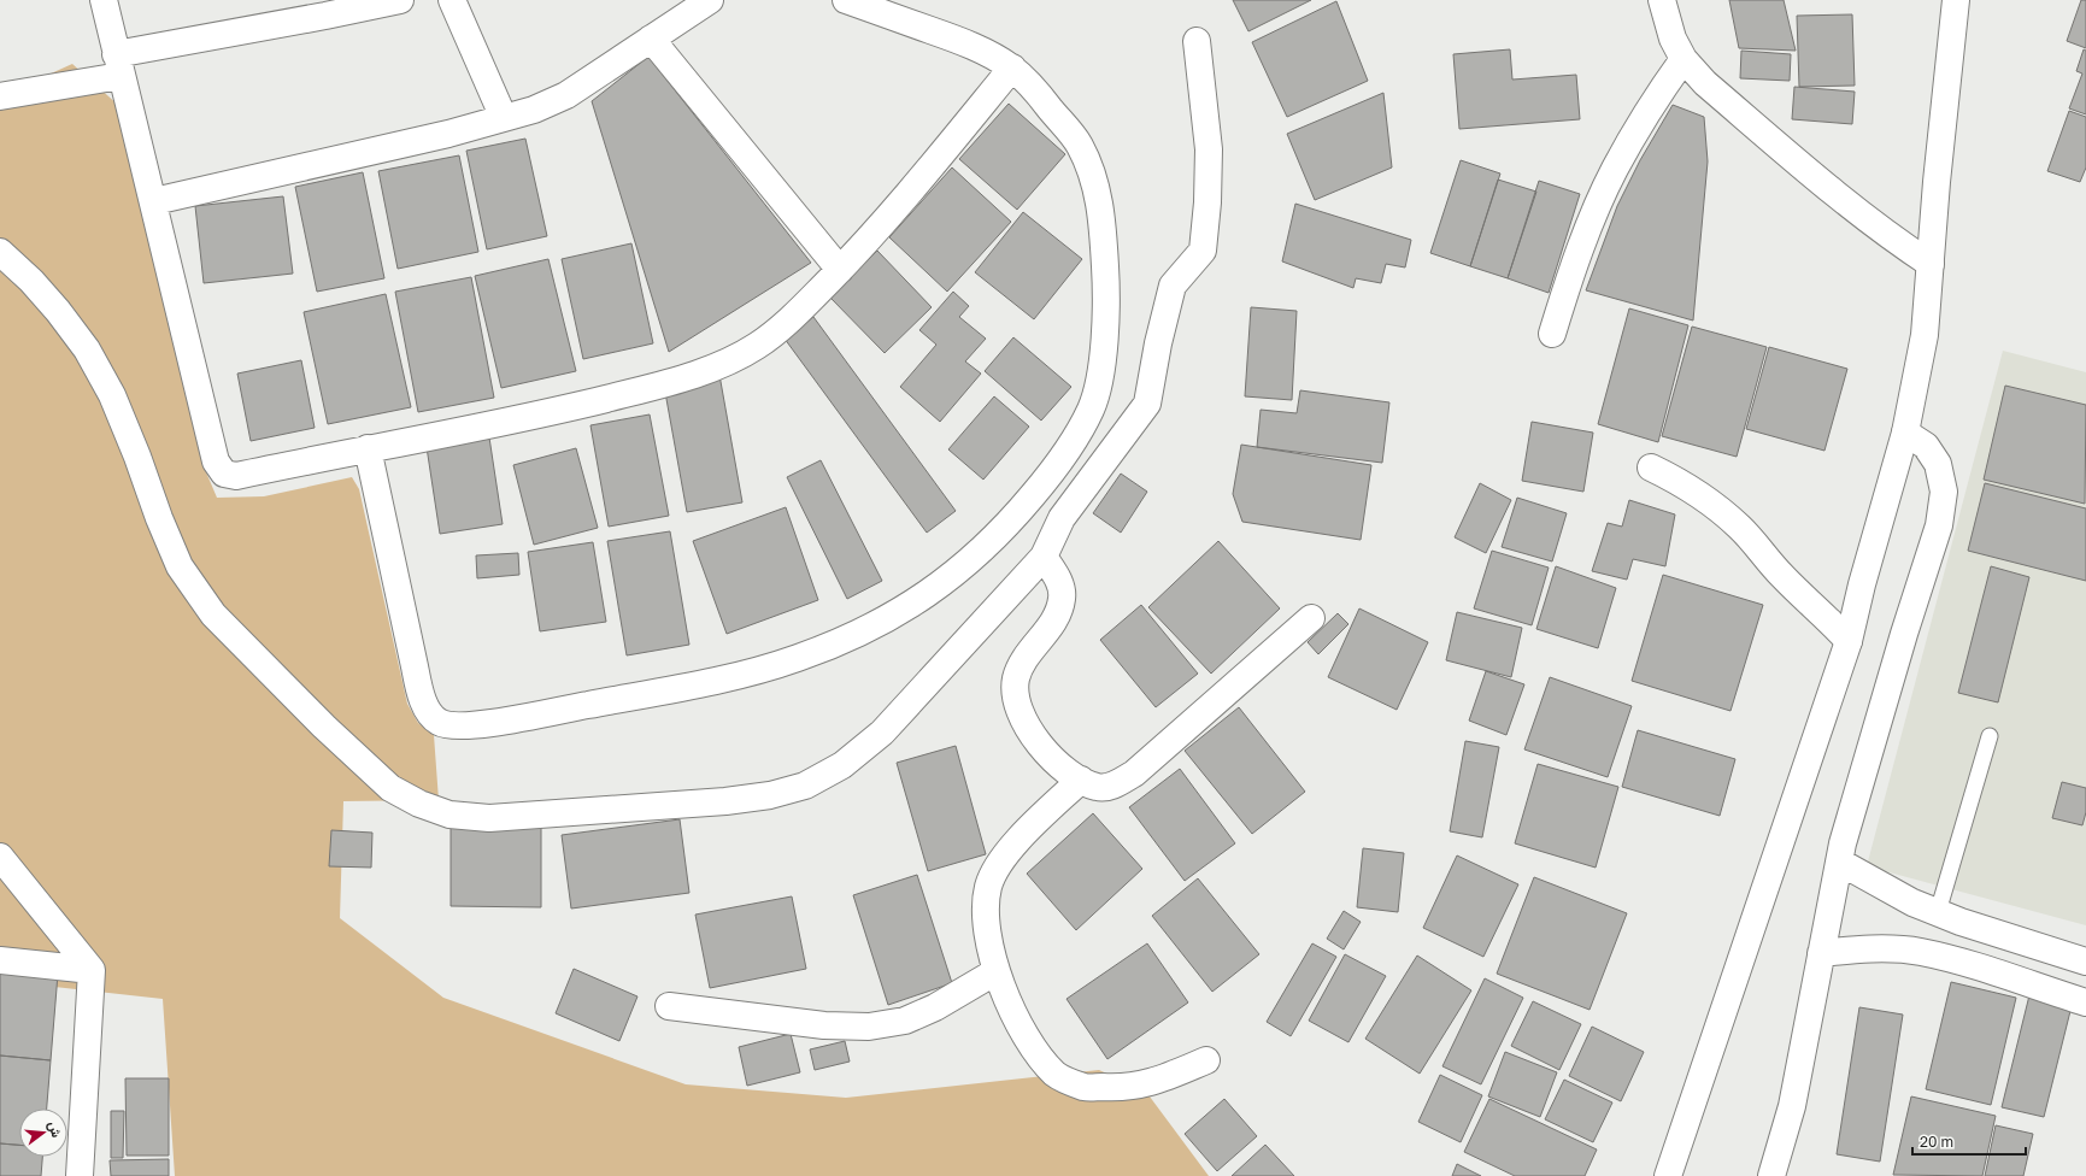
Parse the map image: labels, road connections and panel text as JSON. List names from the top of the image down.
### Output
{
  "scale_bar": "20 m",
  "north": "right"
}
